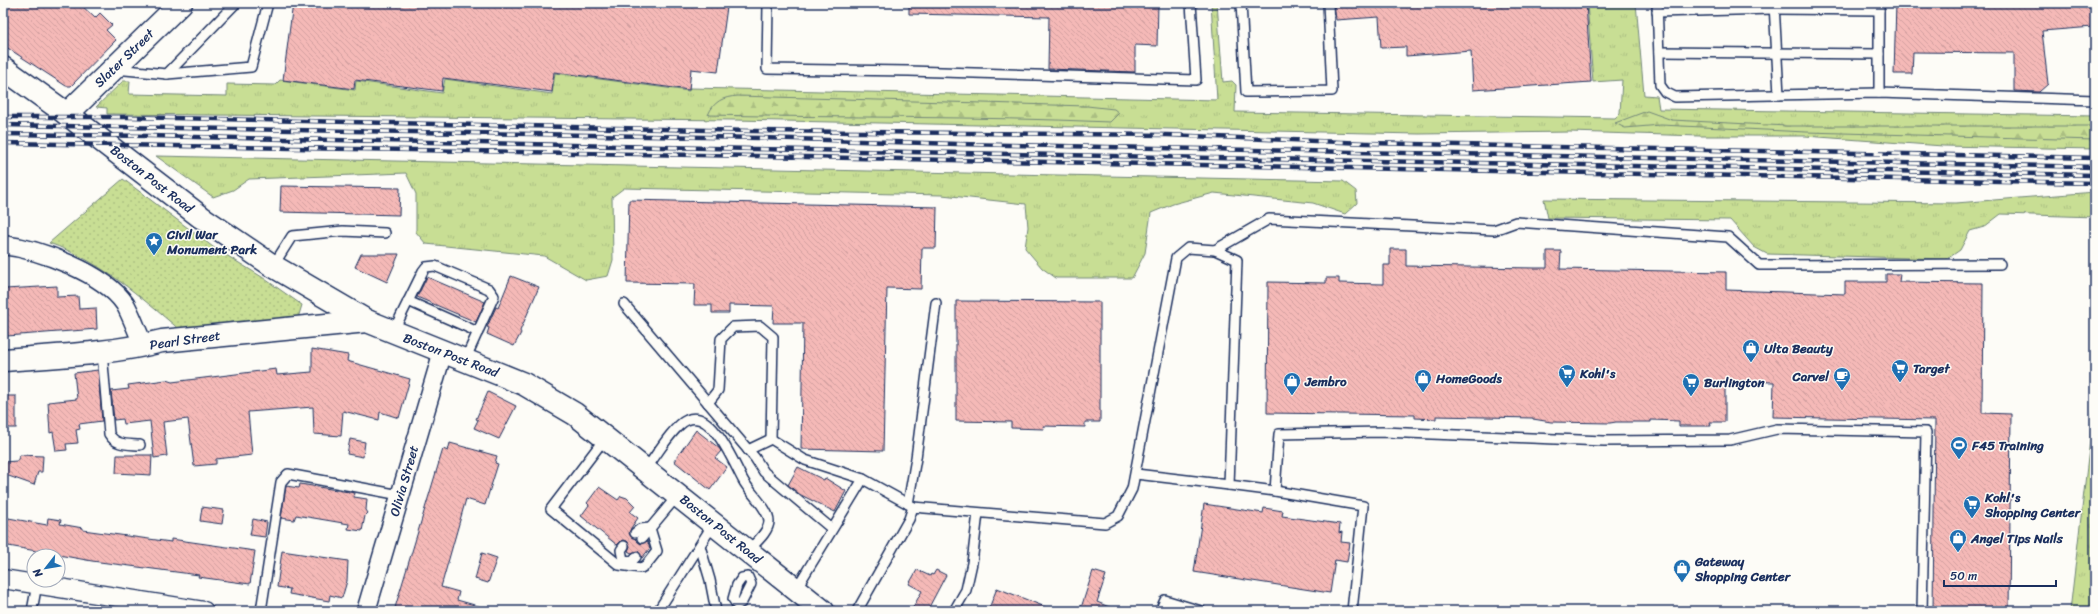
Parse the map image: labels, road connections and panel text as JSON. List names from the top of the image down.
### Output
{
  "streets": {
    "main road": ["Slater Street", "Boston Post Road", "Pearl Street"],
    "street": ["Olivia Street"]
  },
  "crossings": [
    ["Slater Street", "Boston Post Road"],
    ["Boston Post Road", "Pearl Street"],
    ["Boston Post Road", "Olivia Street"]
  ],
  "places": {
    "place": ["Civil War Monument Park"],
    "shop": [
      "Ulta Beauty",
      "HomeGoods",
      "Jembro",
      "Angel Tips Nails",
      "Gateway Shopping Center"
    ],
    "supermarket": [
      "Target",
      "Kohl's",
      "Burlington",
      "Kohl's Shopping Center"
    ],
    "cafe": ["Carvel"],
    "sports": ["F45 Training"]
  },
  "scale_bar": "50 m",
  "north": "bottom left"
}
